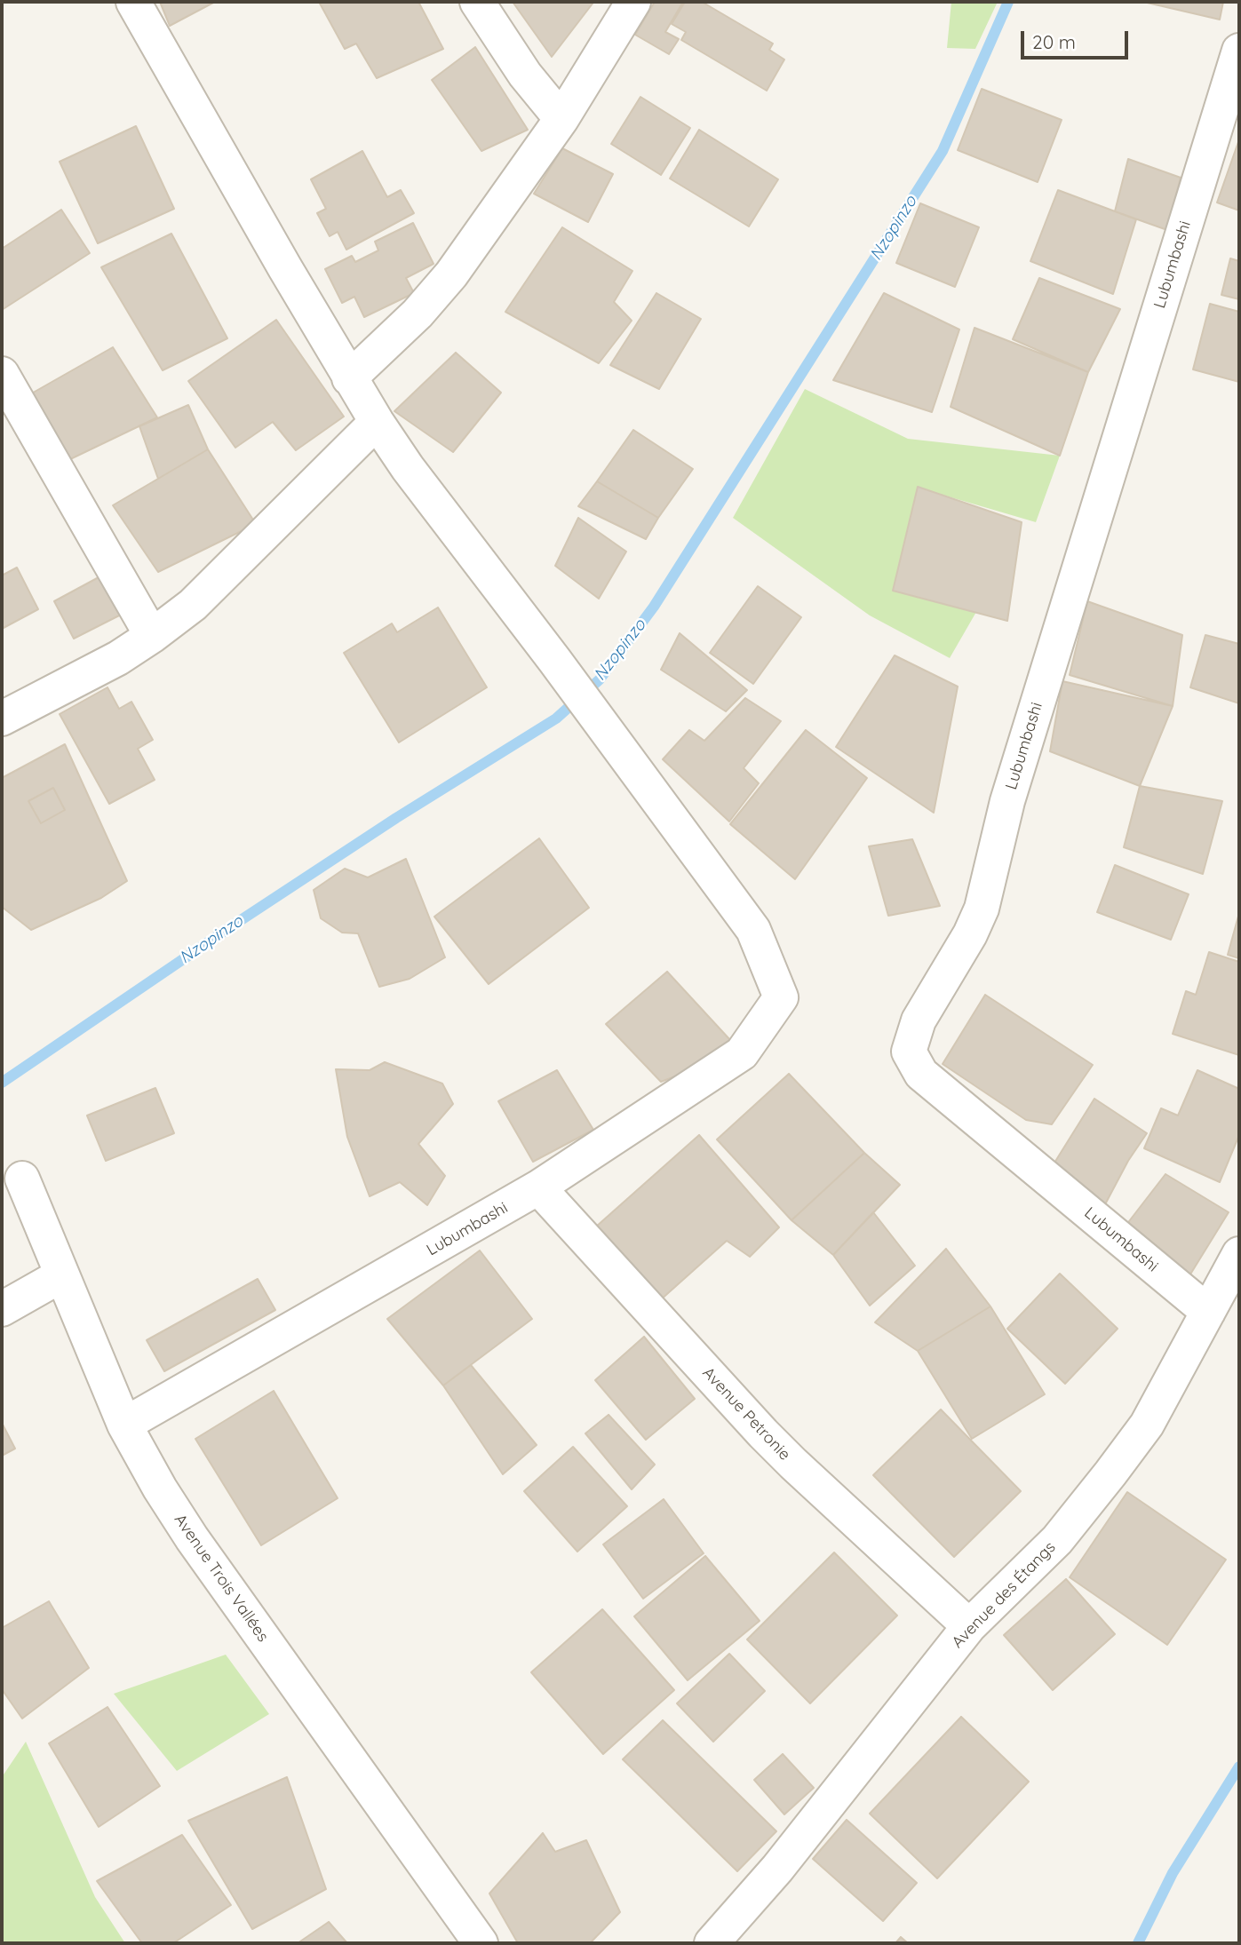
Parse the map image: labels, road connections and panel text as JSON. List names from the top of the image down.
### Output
{
  "streets": {
    "street": [
      "Lubumbashi",
      "Avenue Petronie",
      "Avenue Trois Vallées",
      "Avenue des Étangs"
    ]
  },
  "crossings": [
    ["Lubumbashi", "Avenue Petronie"],
    ["Lubumbashi", "Avenue Trois Vallées"],
    ["Lubumbashi", "Avenue des Étangs"],
    ["Avenue Petronie", "Avenue des Étangs"]
  ],
  "water": ["Nzopinzo"],
  "scale_bar": "20 m"
}
